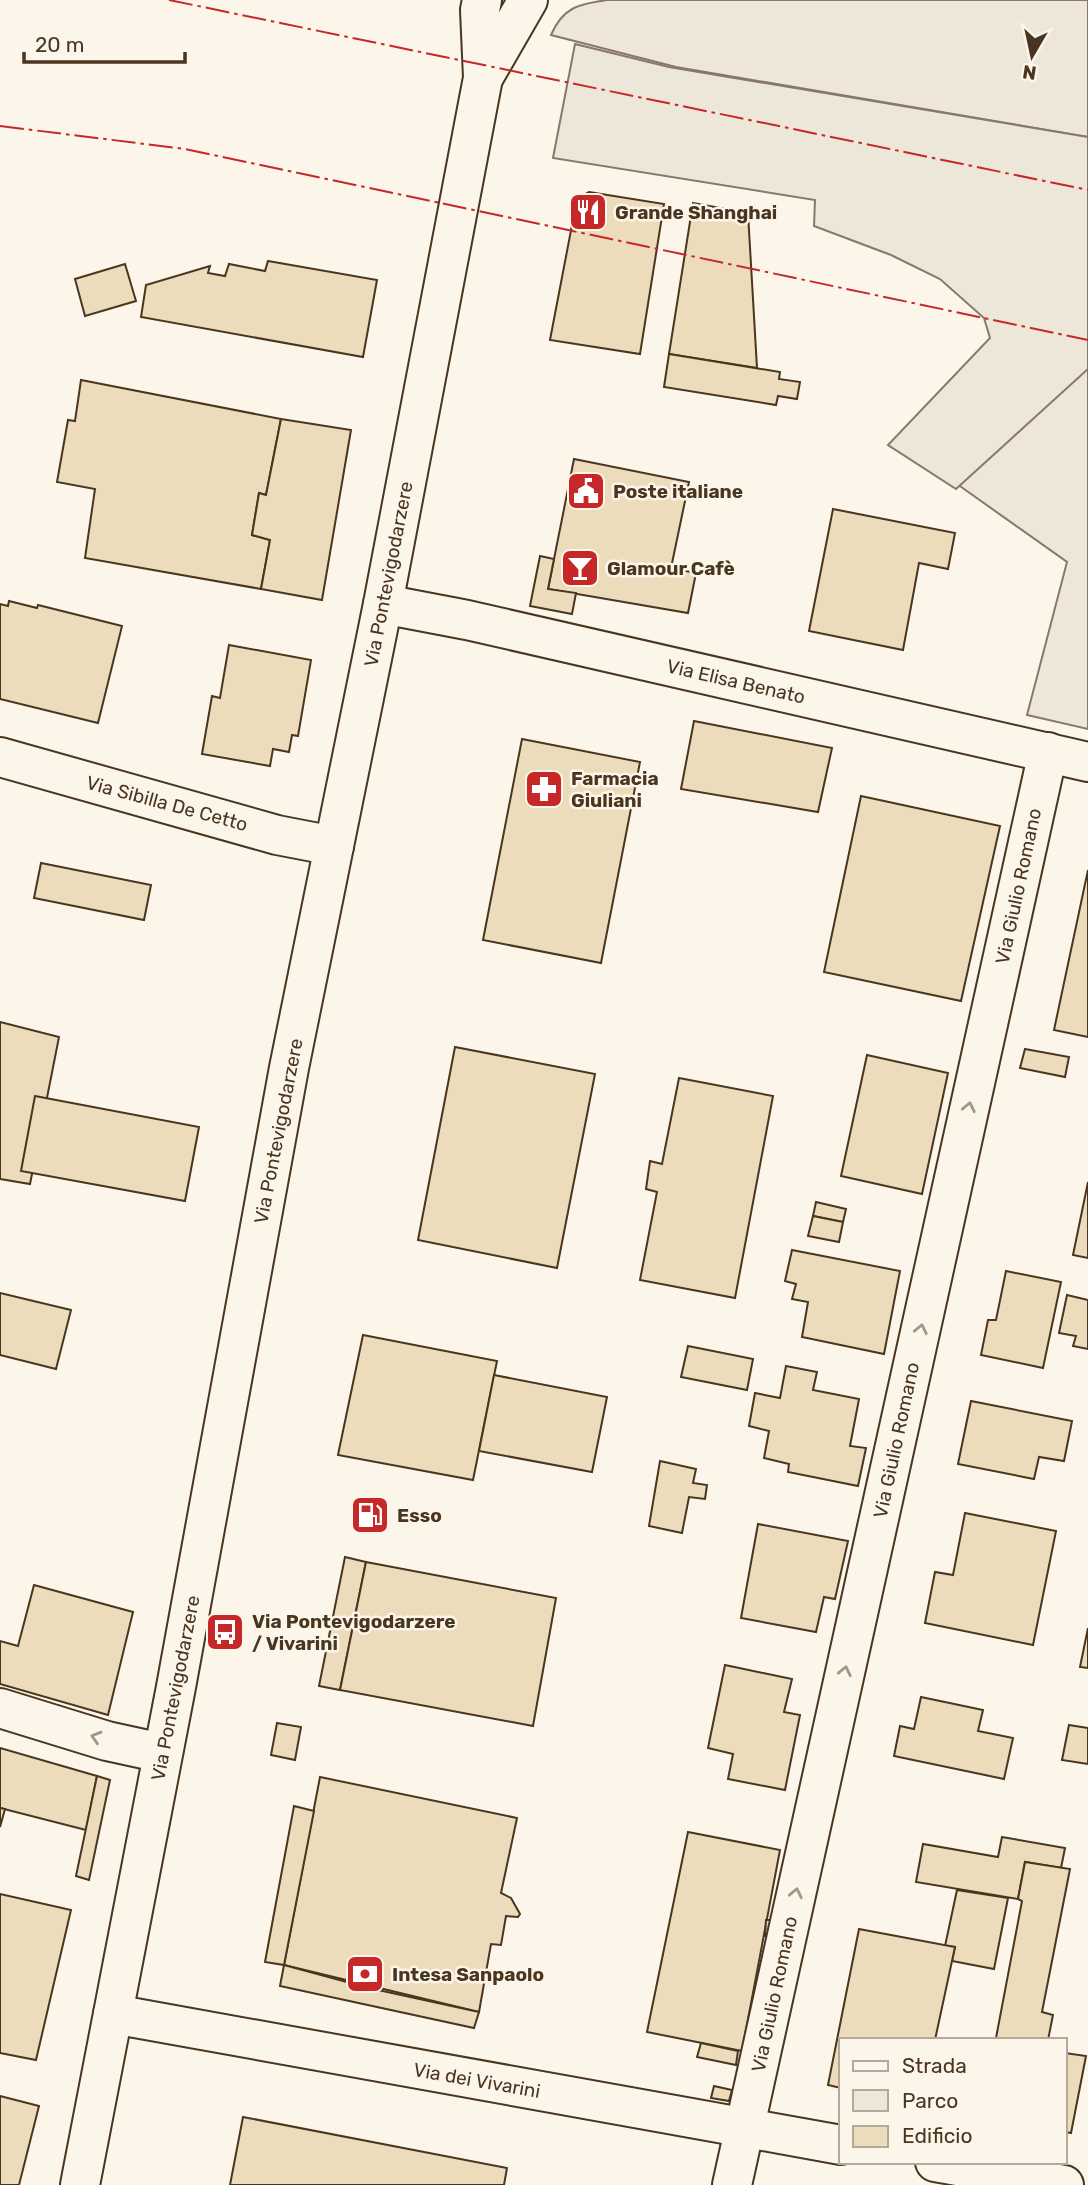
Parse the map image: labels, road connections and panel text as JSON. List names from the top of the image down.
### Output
{
  "streets": {
    "street": [
      "Via Pontevigodarzere",
      "Via Elisa Benato",
      "Via Sibilla De Cetto",
      "Via Giulio Romano",
      "Via dei Vivarini"
    ]
  },
  "crossings": [
    ["Via Pontevigodarzere", "Via Elisa Benato"],
    ["Via Pontevigodarzere", "Via Sibilla De Cetto"],
    ["Via Pontevigodarzere", "Via dei Vivarini"],
    ["Via Elisa Benato", "Via Giulio Romano"],
    ["Via Giulio Romano", "Via dei Vivarini"]
  ],
  "one_way": ["Via Giulio Romano"],
  "places": {
    "restaurant": ["Grande Shanghai"],
    "public building": ["Poste italiane"],
    "bar": ["Glamour Cafè"],
    "pharmacy": ["Farmacia Giuliani"],
    "fuel station": ["Esso"],
    "bus stop": ["Via Pontevigodarzere / Vivarini"],
    "bank": ["Intesa Sanpaolo"]
  },
  "legend": ["Strada", "Parco", "Edificio"],
  "scale_bar": "20 m",
  "north": "bottom"
}
